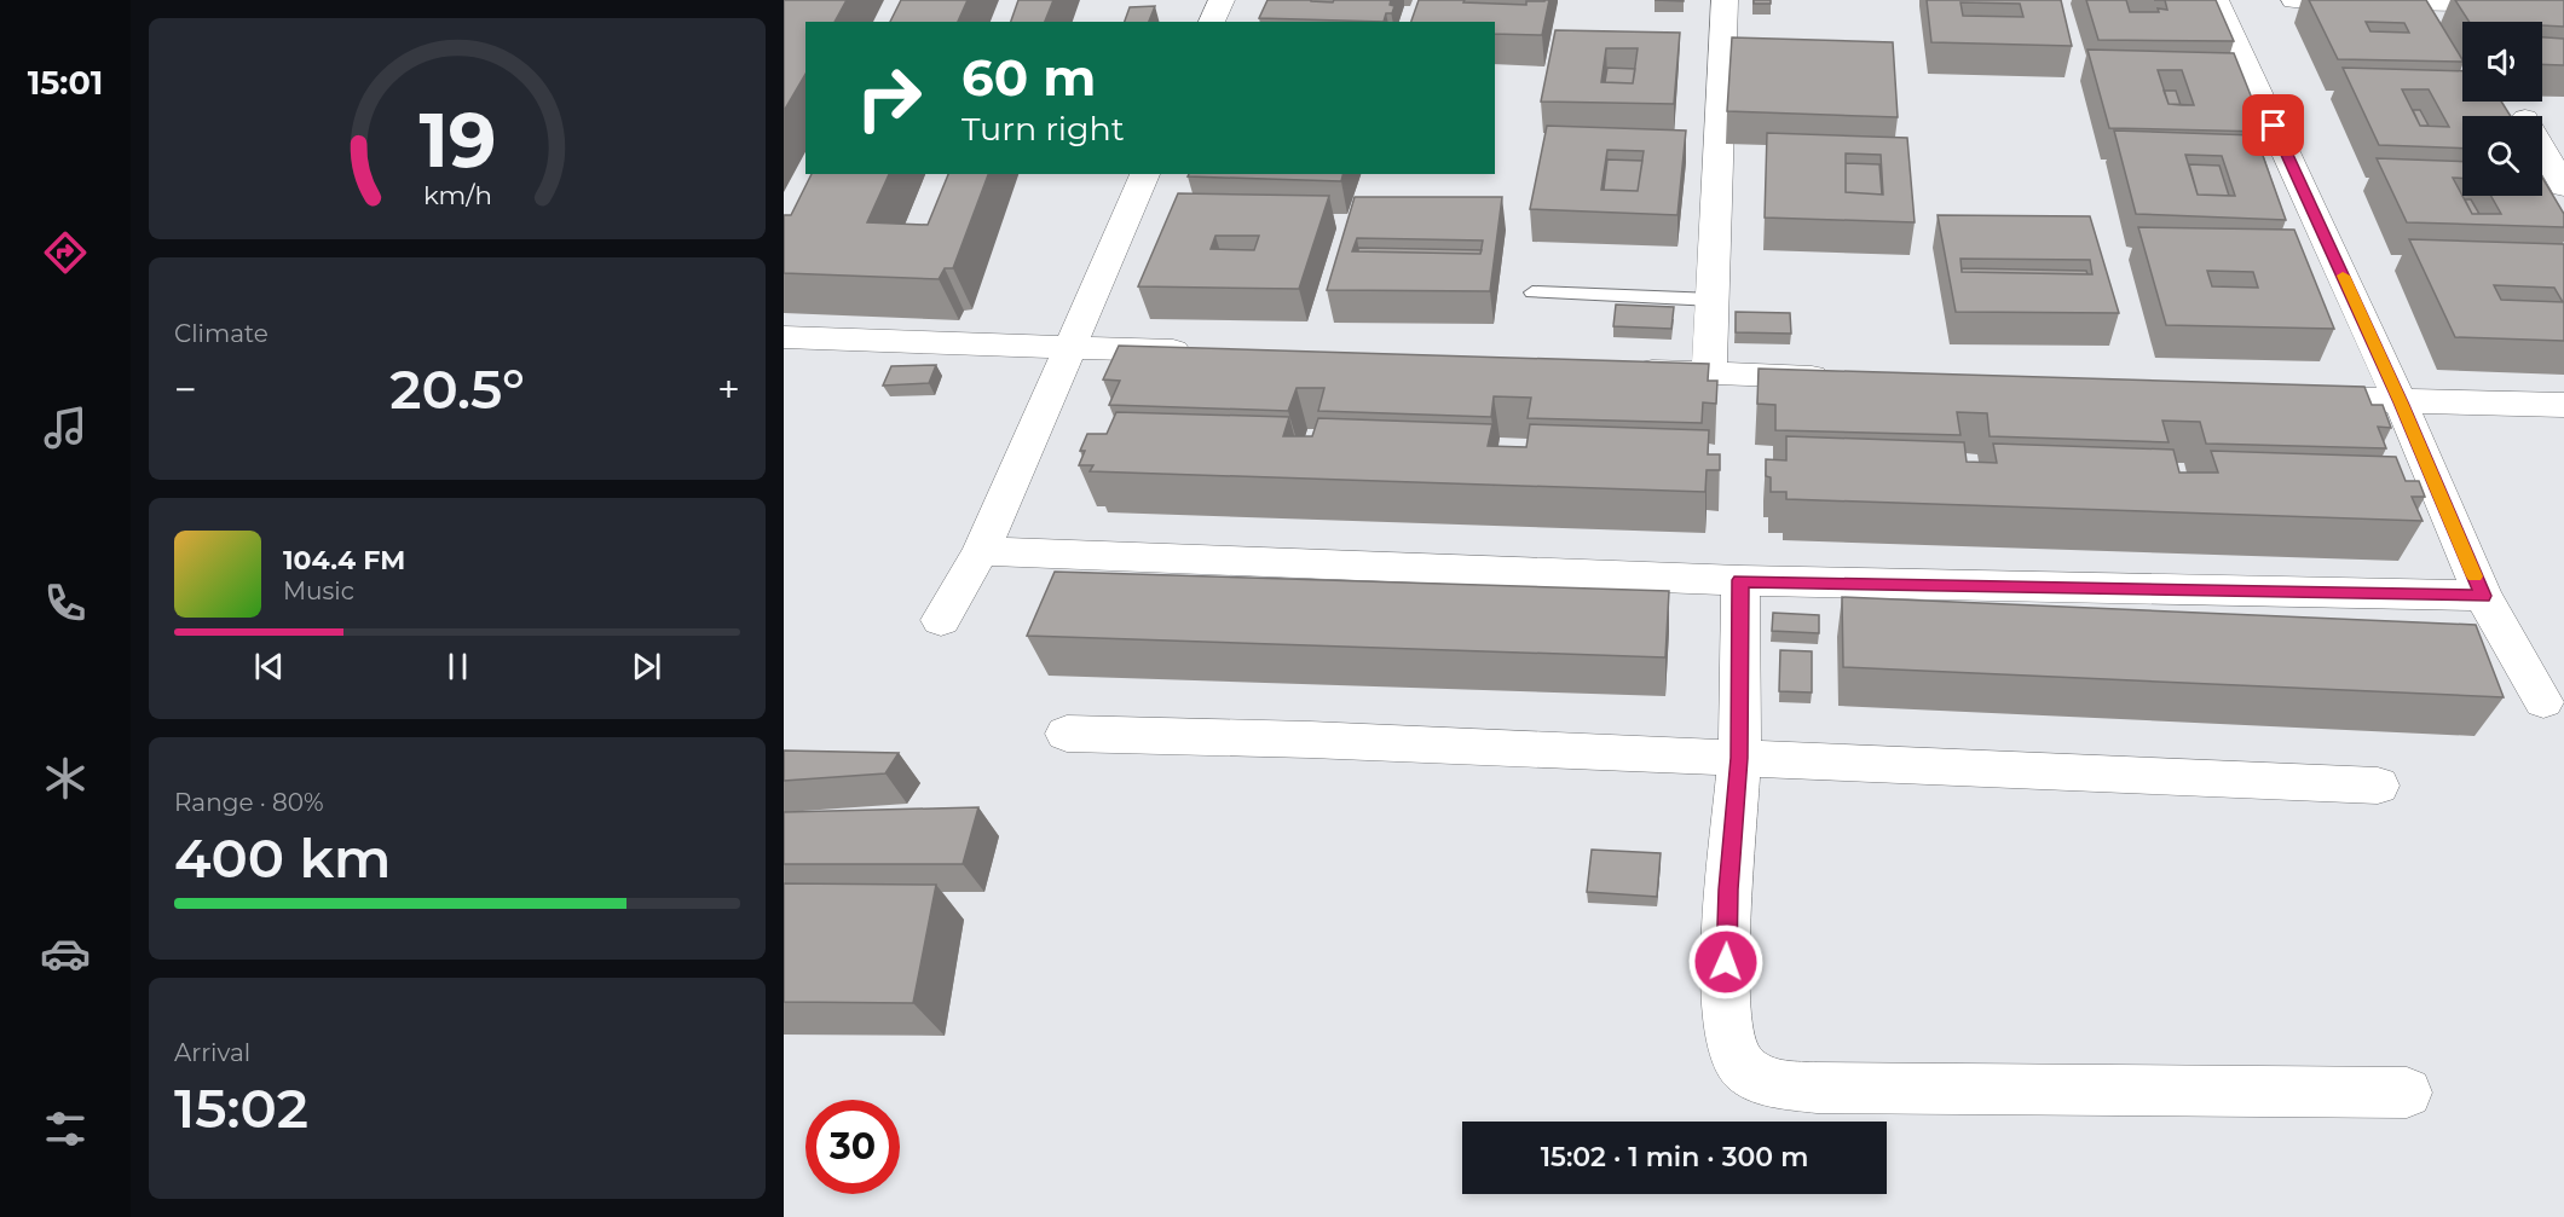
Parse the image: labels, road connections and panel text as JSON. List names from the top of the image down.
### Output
{
  "page": {
    "tabs": "15:01",
    "turn": ["60 m", "Turn right"],
    "tile": [
      "Climate",
      ["Range · 80%", "400 km"],
      ["Arrival", "15:02"]
    ],
    "heat": ["−", "20.5°", "+"],
    "song": ["104.4 FM", "Music"],
    "limit": "30",
    "trip": "15:02 · 1 min · 300 m",
    "gauge": ["19", "km/h"]
  }
}
